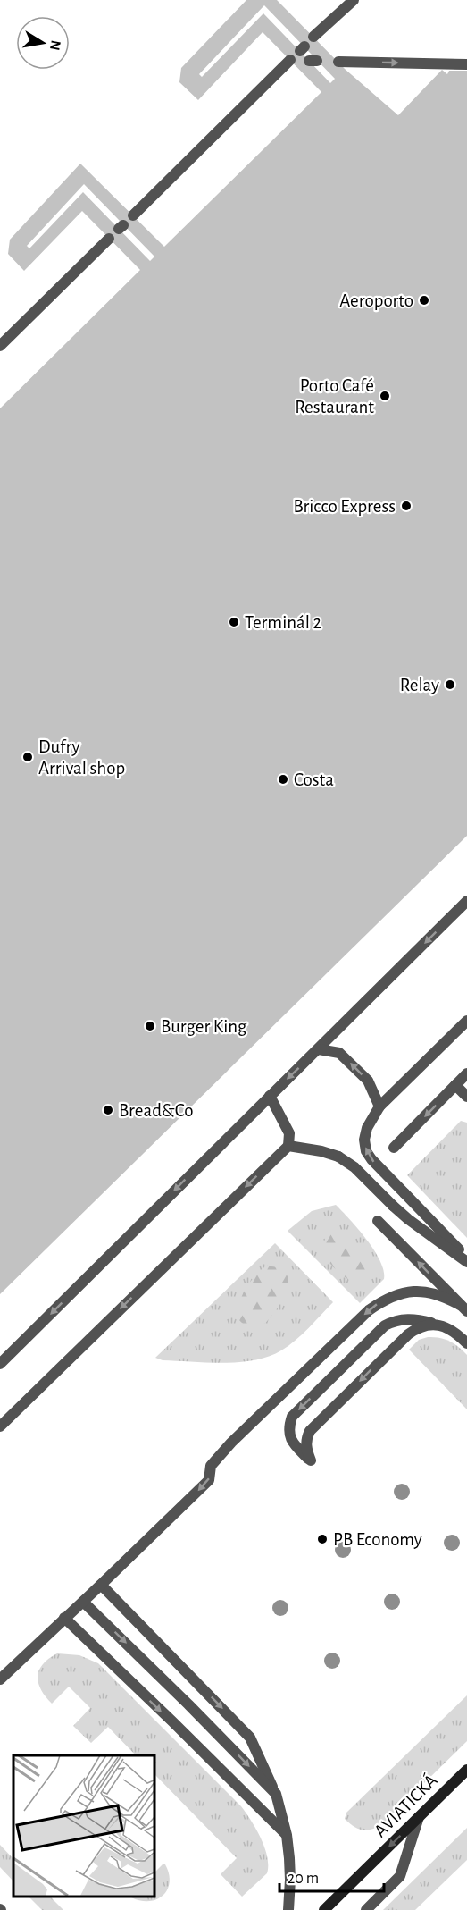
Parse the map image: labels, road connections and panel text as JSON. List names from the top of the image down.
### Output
{
  "streets": {
    "main road": ["AVIATICKÁ"]
  },
  "one_way": ["AVIATICKÁ"],
  "places": [
    "Aeroporto",
    "Porto Café Restaurant",
    "Bricco Express",
    "Terminál 2",
    "Relay",
    "Dufry Arrival shop",
    "Costa",
    "Burger King",
    "Bread&Co",
    "PB Economy"
  ],
  "scale_bar": "20 m",
  "north": "right"
}
